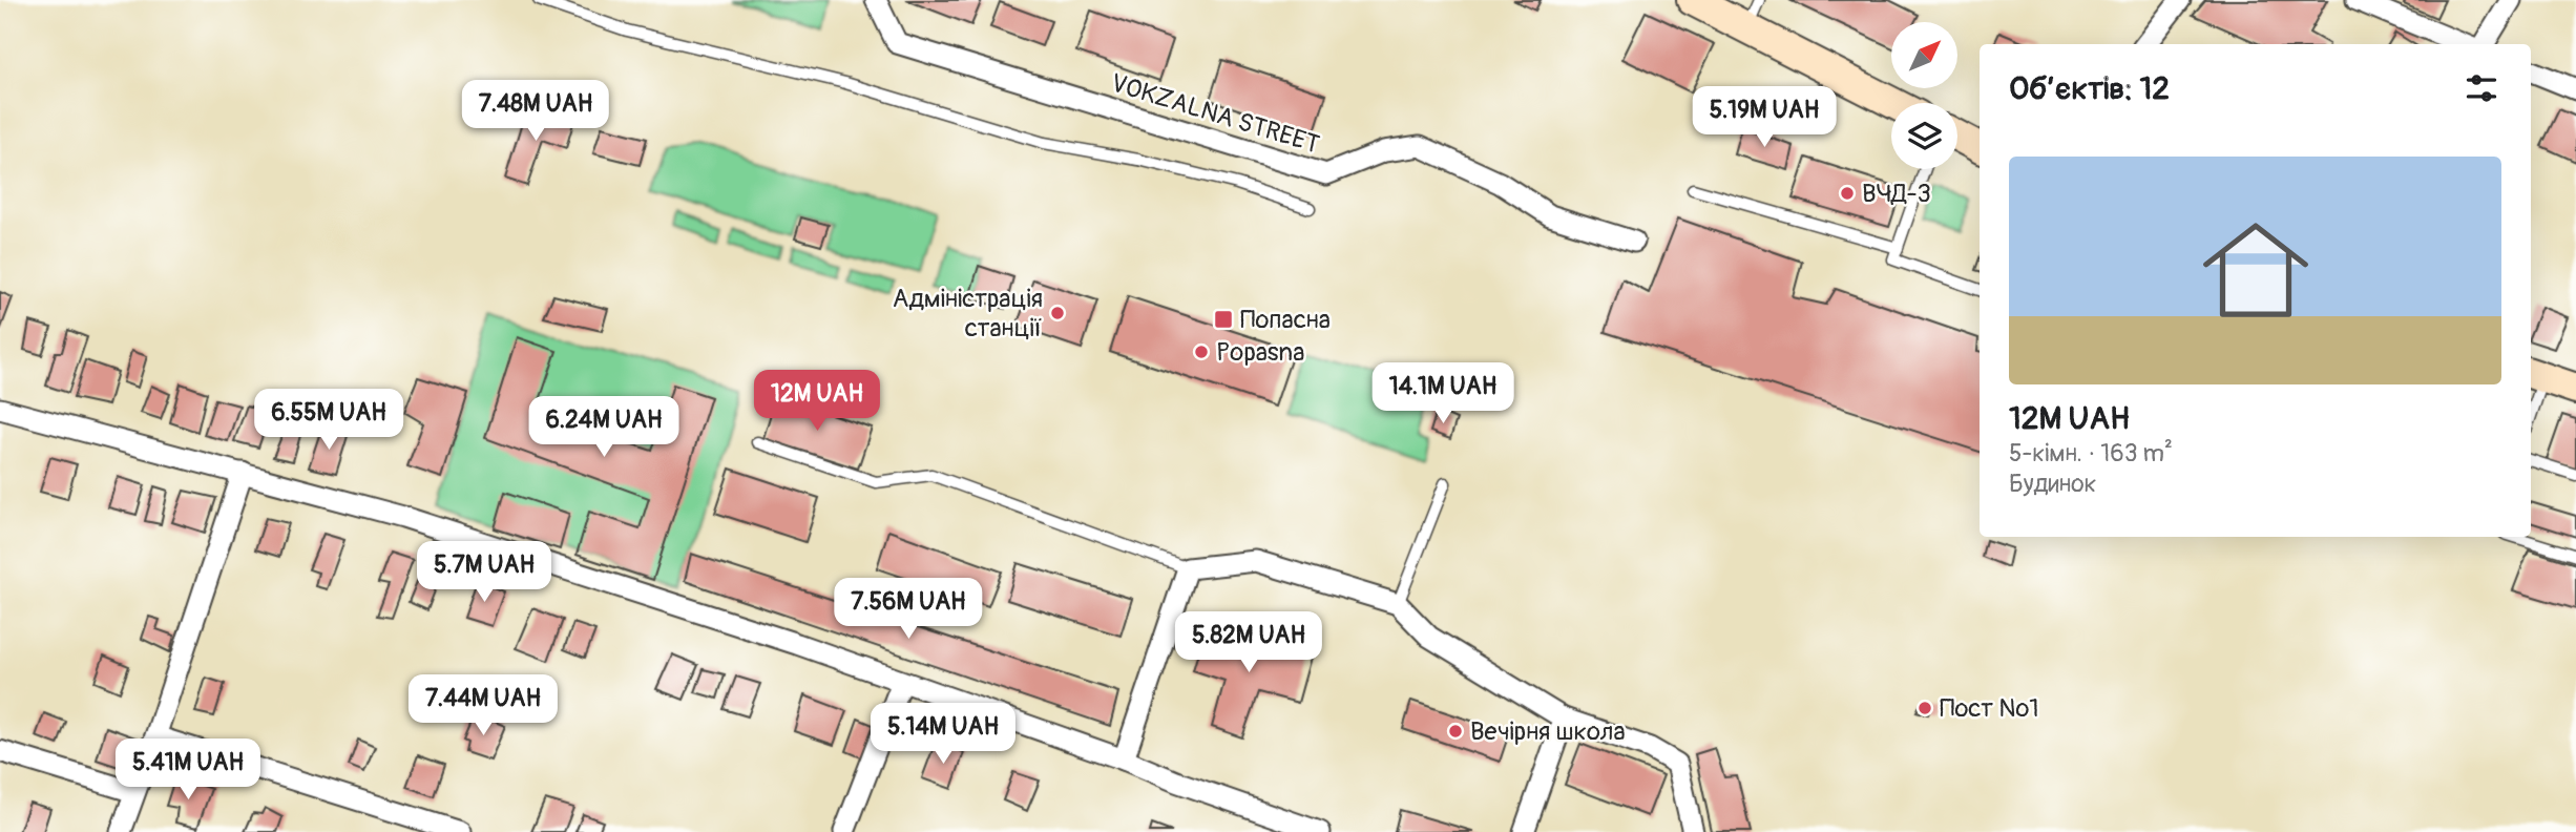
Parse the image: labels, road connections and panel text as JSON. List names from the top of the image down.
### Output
{
  "streets": {
    "street": ["VOKZALNA STREET"]
  },
  "places": {
    "other": [
      "ВЧД-3",
      "Адміністрація станції",
      "Popasna",
      "Пост №1",
      "Вечірня школа"
    ],
    "transit": ["Попасна"]
  },
  "north": "top right",
  "page": {
    "heading": "Об’єктів: 12",
    "price": [
      "7.48M UAH",
      "5.19M UAH",
      "14.1M UAH",
      "12M UAH",
      "6.55M UAH",
      "6.24M UAH",
      "5.7M UAH",
      "7.56M UAH",
      "5.82M UAH",
      "7.44M UAH",
      "5.14M UAH",
      "5.41M UAH"
    ],
    "list": [
      {
        "name": "12M UAH",
        "note": "5-кімн. · 163 m² · Будинок"
      }
    ]
  }
}
